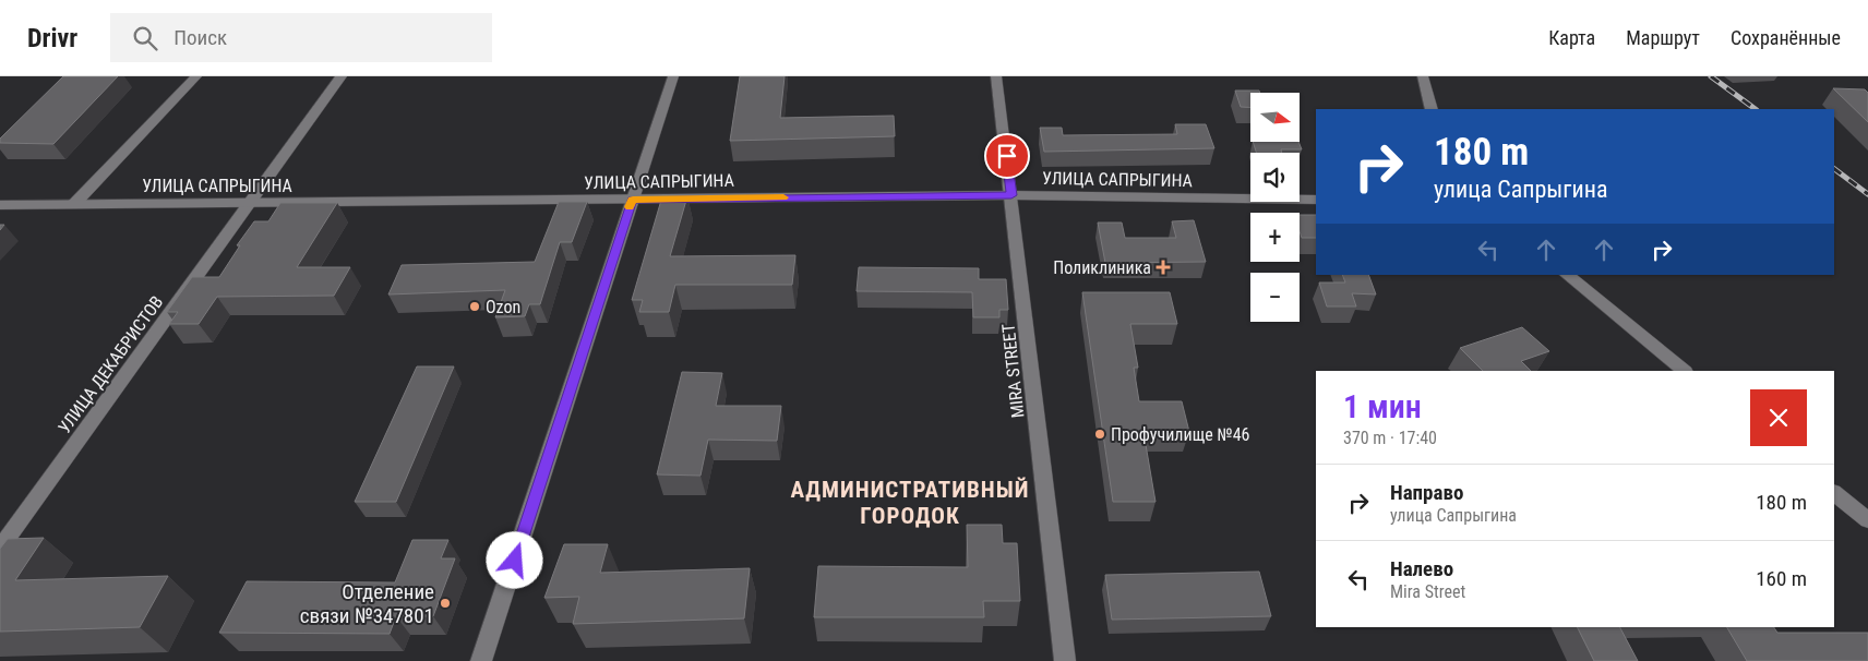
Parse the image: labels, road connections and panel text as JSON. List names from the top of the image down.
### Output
{
  "streets": {
    "street": ["УЛИЦА САПРЫГИНА", "УЛИЦА ДЕКАБРИСТОВ", "MIRA STREET"]
  },
  "crossings": [
    ["УЛИЦА САПРЫГИНА", "УЛИЦА ДЕКАБРИСТОВ"],
    ["УЛИЦА САПРЫГИНА", "MIRA STREET"]
  ],
  "districts": ["АДМИНИСТРАТИВНЫЙ ГОРОДОК"],
  "places": {
    "health": ["Поликлиника"],
    "other": ["Ozon", "Профучилище №46", "Отделение связи №347801"]
  },
  "north": "right",
  "page": {
    "header": "Drivr",
    "search": "Поиск",
    "nav": ["Карта", "Маршрут", "Сохранённые"],
    "map_buttons": ["+", "−"],
    "turn": ["180 m", "улица Сапрыгина"],
    "heading": ["1 мин", "370 m · 17:40"],
    "list": [
      {
        "name": "Направо",
        "note": "улица Сапрыгина",
        "value": "180 m"
      },
      {
        "name": "Налево",
        "note": "Mira Street",
        "value": "160 m"
      }
    ]
  }
}
